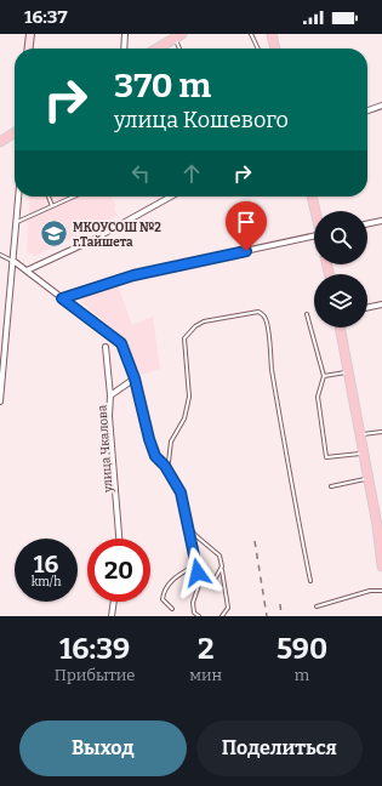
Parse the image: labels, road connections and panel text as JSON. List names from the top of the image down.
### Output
{
  "streets": {
    "street": ["улица Чкалова"]
  },
  "places": {
    "school or university": ["МКОУСОШ №2 г.Тайшета"]
  },
  "page": {
    "status": "16:37",
    "turn": ["370 m", "улица Кошевого"],
    "speed": "16 km/h",
    "limit": "20",
    "eta": [
      "16:39",
      "Прибытие",
      "2",
      "мин",
      "590",
      "m"
    ],
    "buttons": ["Выход", "Поделиться"]
  }
}
